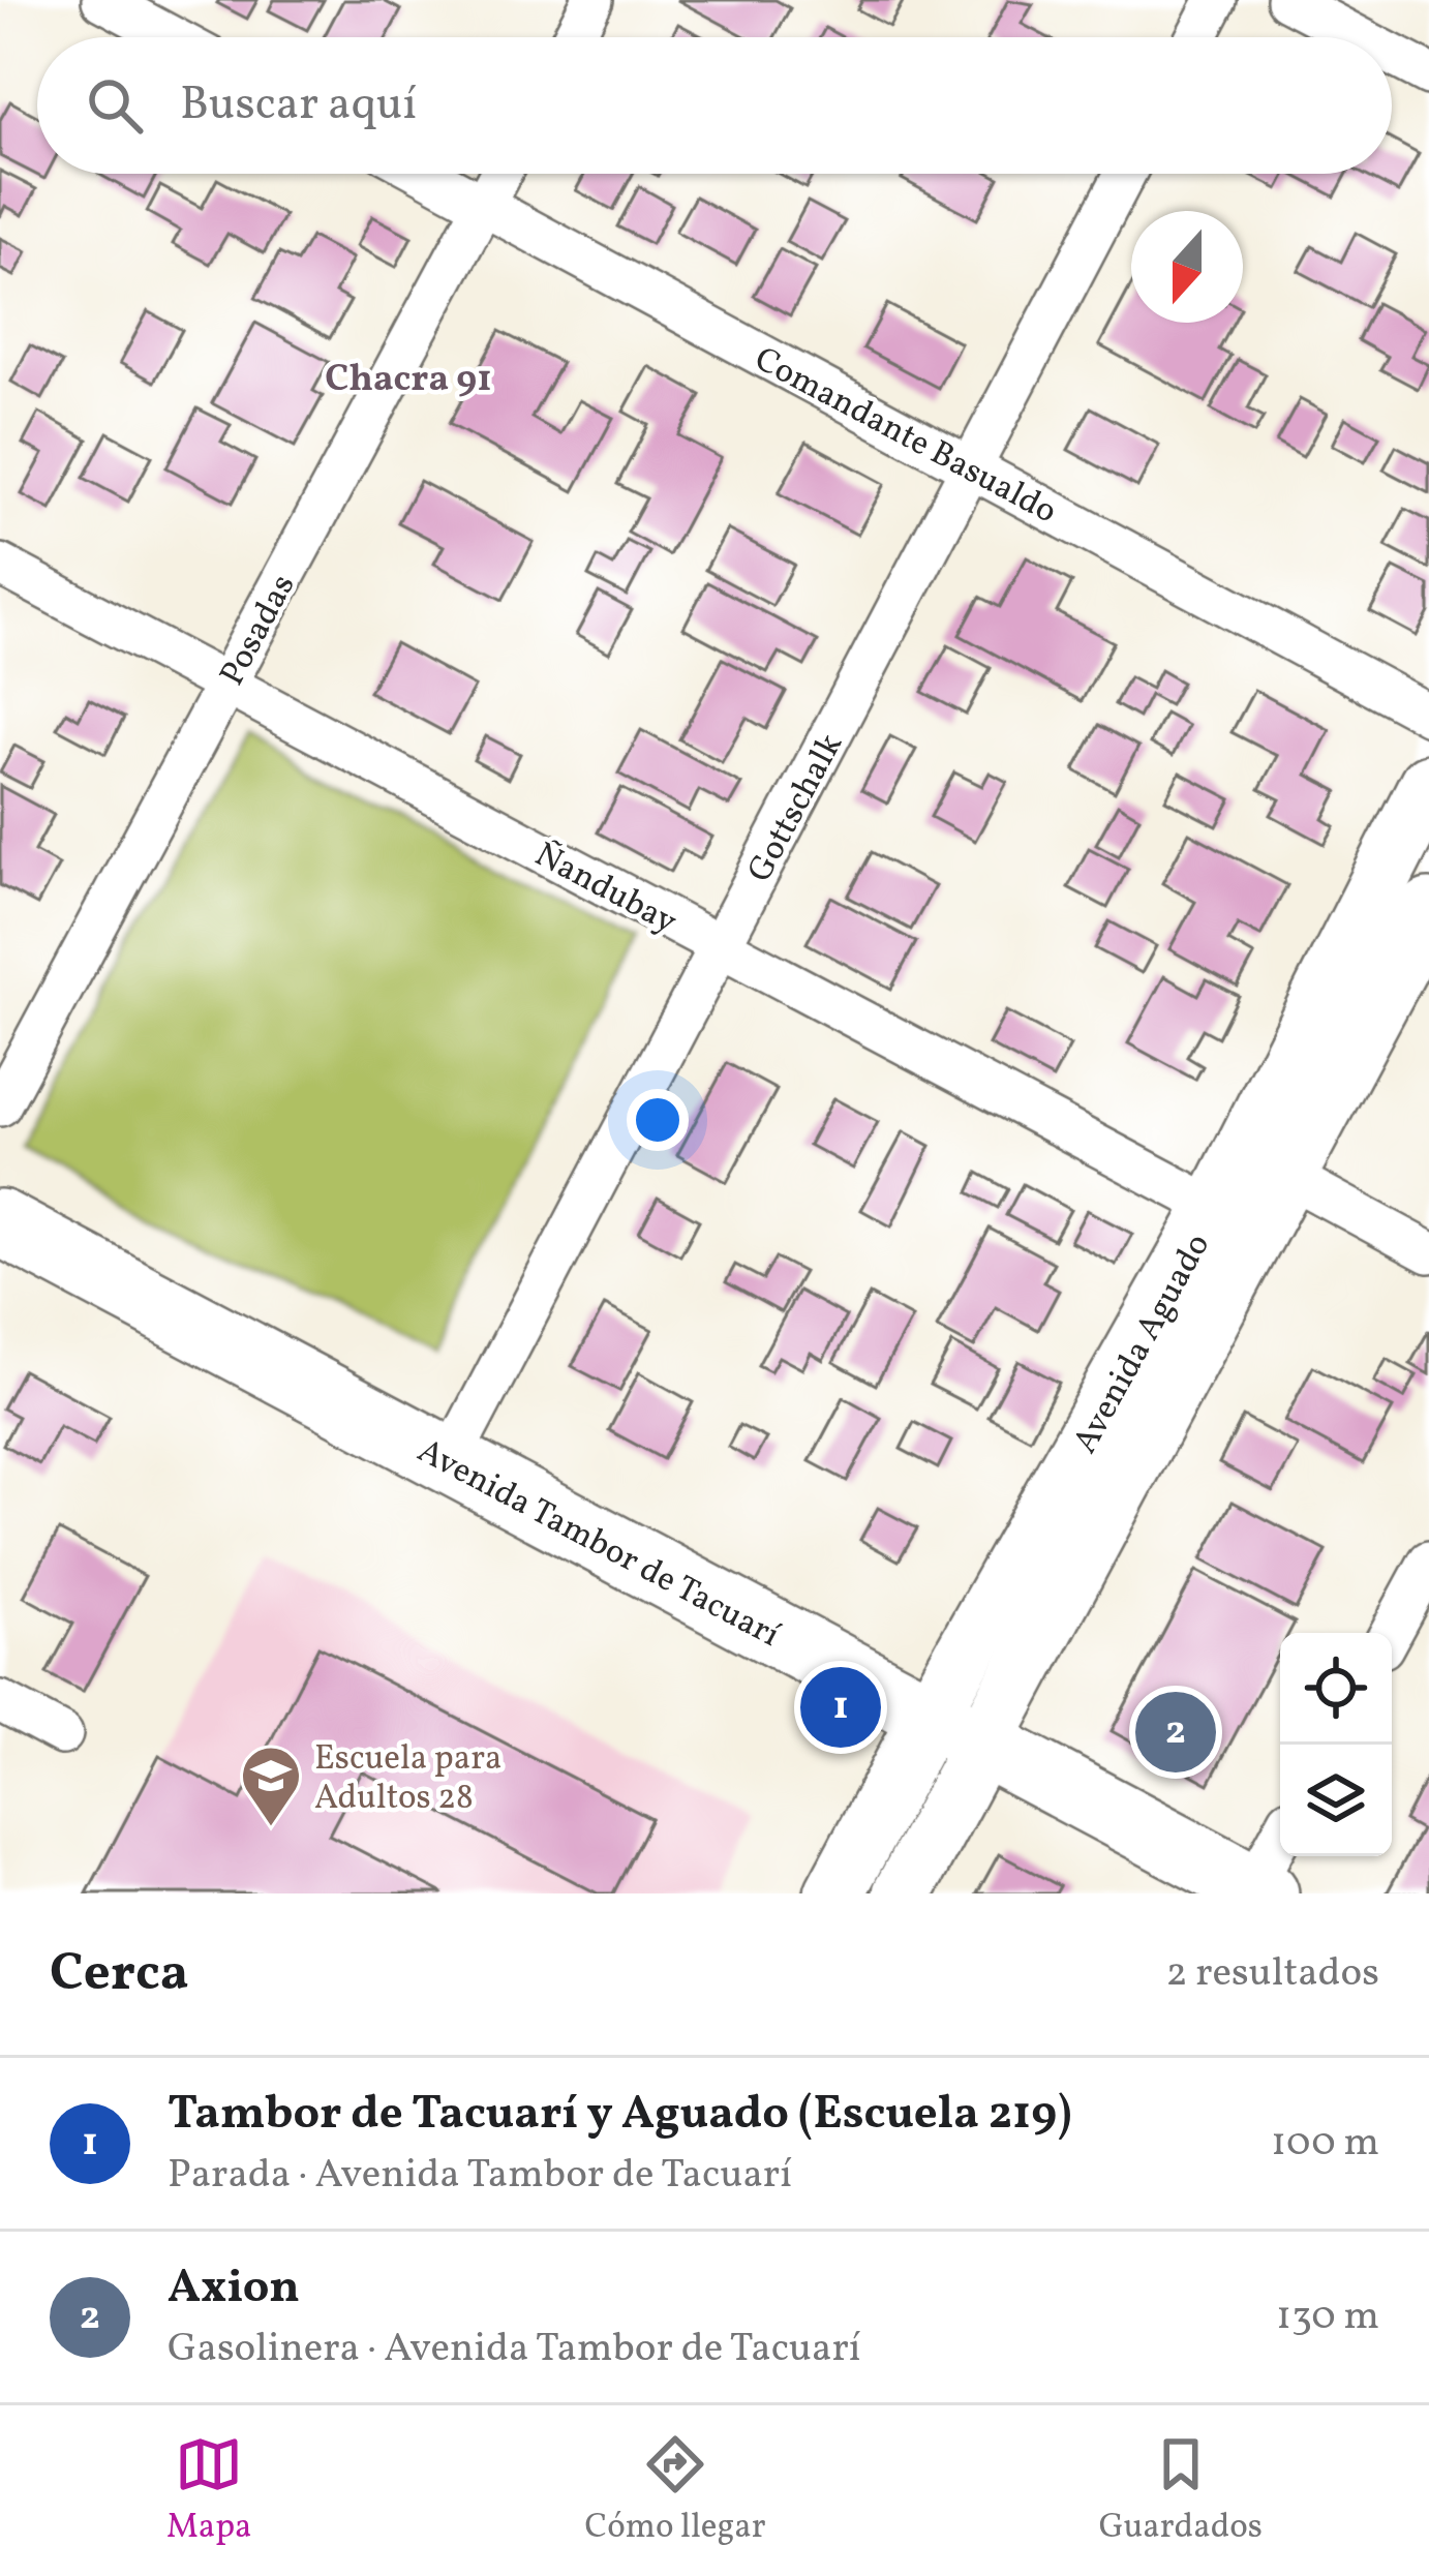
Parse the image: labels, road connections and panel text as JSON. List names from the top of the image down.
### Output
{
  "streets": {
    "main road": ["Avenida Aguado", "Avenida Tambor de Tacuarí"],
    "street": [
      "Comandante Basualdo",
      "Posadas",
      "Gottschalk",
      "Ñandubay"
    ]
  },
  "crossings": [
    ["Comandante Basualdo", "Posadas"],
    ["Comandante Basualdo", "Gottschalk"],
    ["Posadas", "Ñandubay"],
    ["Gottschalk", "Ñandubay"],
    ["Gottschalk", "Avenida Tambor de Tacuarí"],
    ["Ñandubay", "Avenida Aguado"],
    ["Avenida Aguado", "Avenida Tambor de Tacuarí"]
  ],
  "districts": ["Chacra 91"],
  "places": {
    "school or university": ["Escuela para Adultos 28"]
  },
  "north": "bottom",
  "page": {
    "search": "Buscar aquí",
    "pins": ["1", "2"],
    "heading": ["Cerca", "2 resultados"],
    "list": [
      {
        "mark": "1",
        "name": "Tambor de Tacuarí y Aguado (Escuela 219)",
        "note": "Parada · Avenida Tambor de Tacuarí",
        "value": "100 m"
      },
      {
        "mark": "2",
        "name": "Axion",
        "note": "Gasolinera · Avenida Tambor de Tacuarí",
        "value": "130 m"
      }
    ],
    "nav": ["Mapa", "Cómo llegar", "Guardados"]
  }
}
